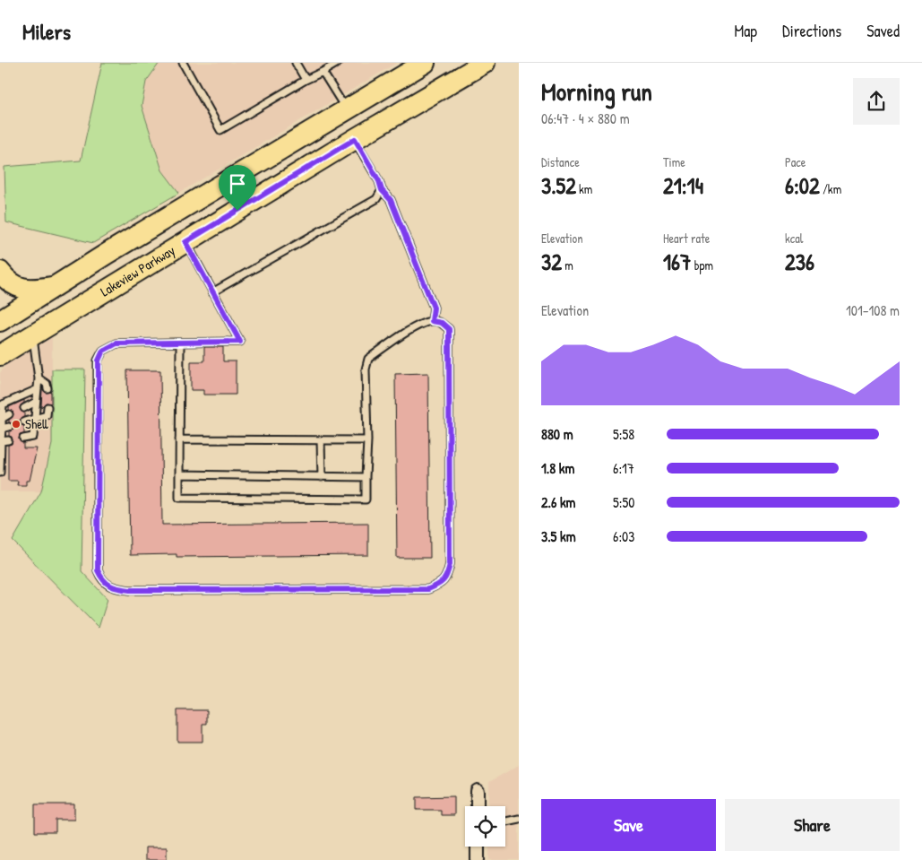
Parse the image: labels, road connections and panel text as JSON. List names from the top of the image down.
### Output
{
  "streets": {
    "main road": ["Lakeview Parkway"]
  },
  "places": ["Shell"],
  "page": {
    "header": "Milers",
    "nav": ["Map", "Directions", "Saved"],
    "heading": ["Morning run", "06:47 · 4 × 880 m"],
    "stats": [
      ["Distance", "3.52 km"],
      ["Time", "21:14"],
      ["Pace", "6:02 /km"],
      ["Elevation", "32 m"],
      ["Heart rate", "167 bpm"],
      ["kcal", "236"]
    ],
    "chart": ["Elevation", "101–108 m"],
    "list": [
      {
        "name": "880 m",
        "note": "5:58"
      },
      {
        "name": "1.8 km",
        "note": "6:17"
      },
      {
        "name": "2.6 km",
        "note": "5:50"
      },
      {
        "name": "3.5 km",
        "note": "6:03"
      }
    ],
    "buttons": ["Save", "Share"]
  }
}
